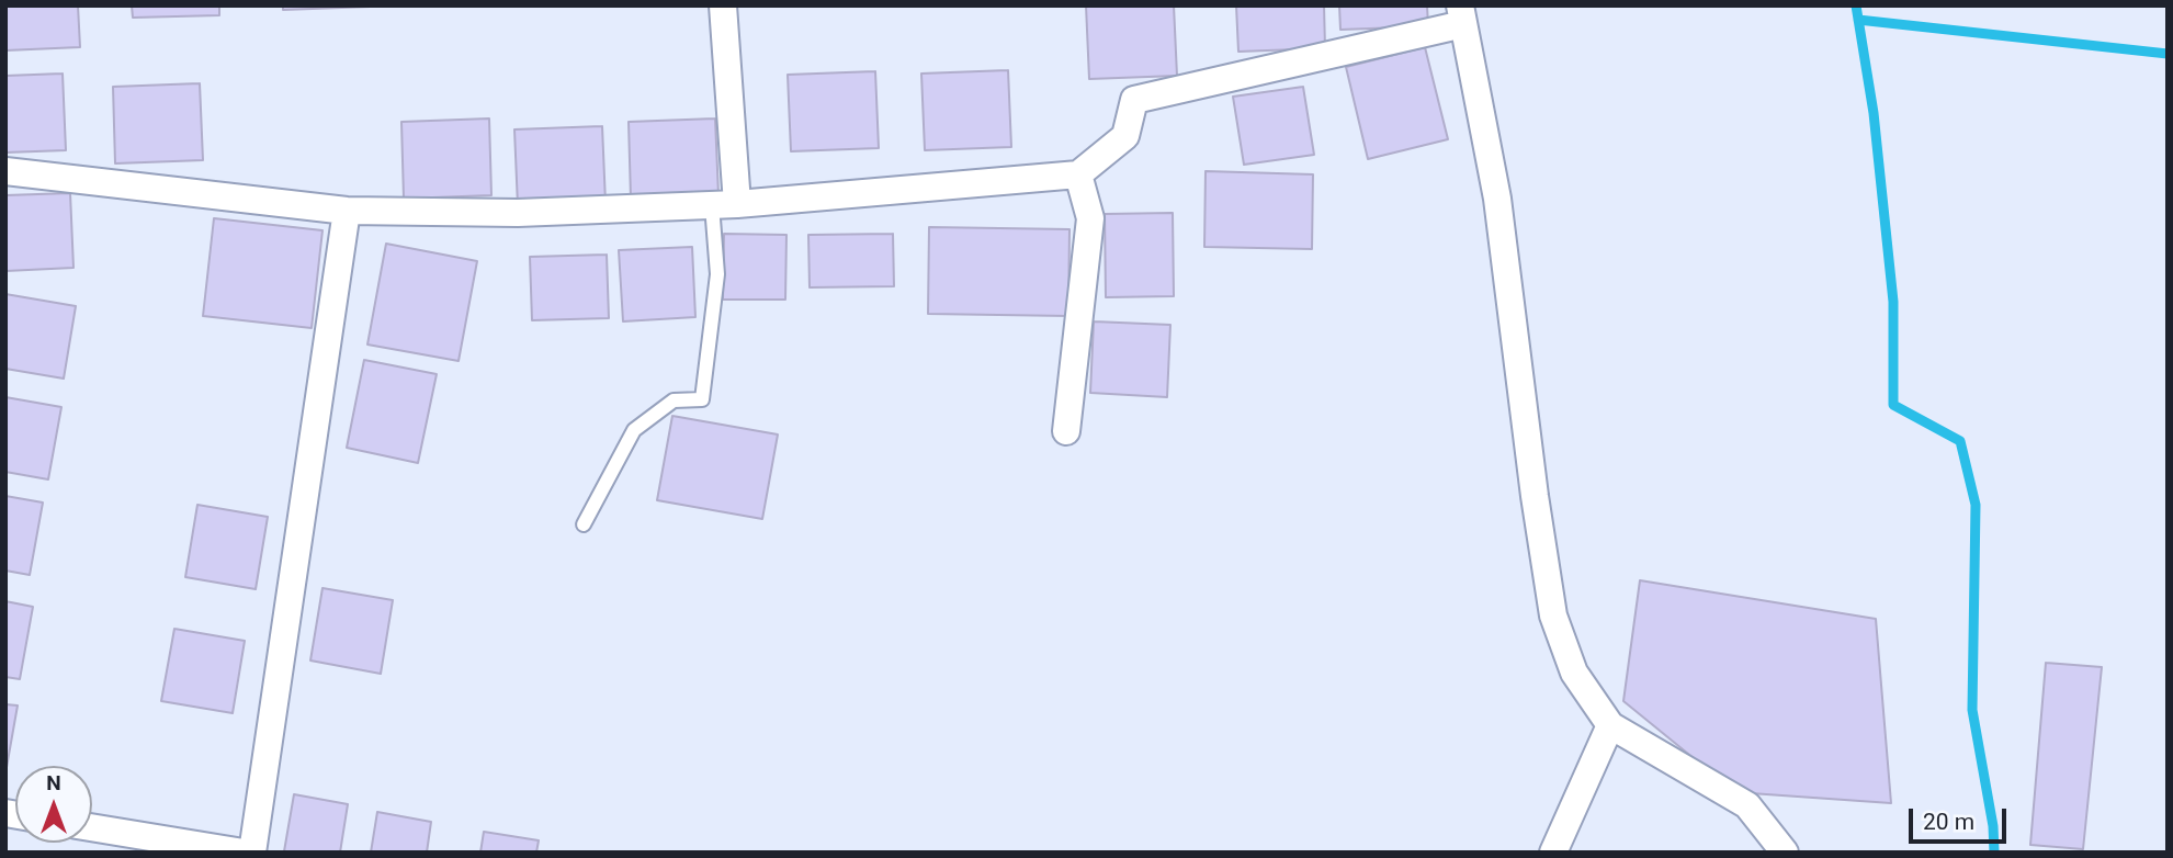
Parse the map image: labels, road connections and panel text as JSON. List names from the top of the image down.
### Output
{
  "scale_bar": "20 m",
  "north": "top"
}
